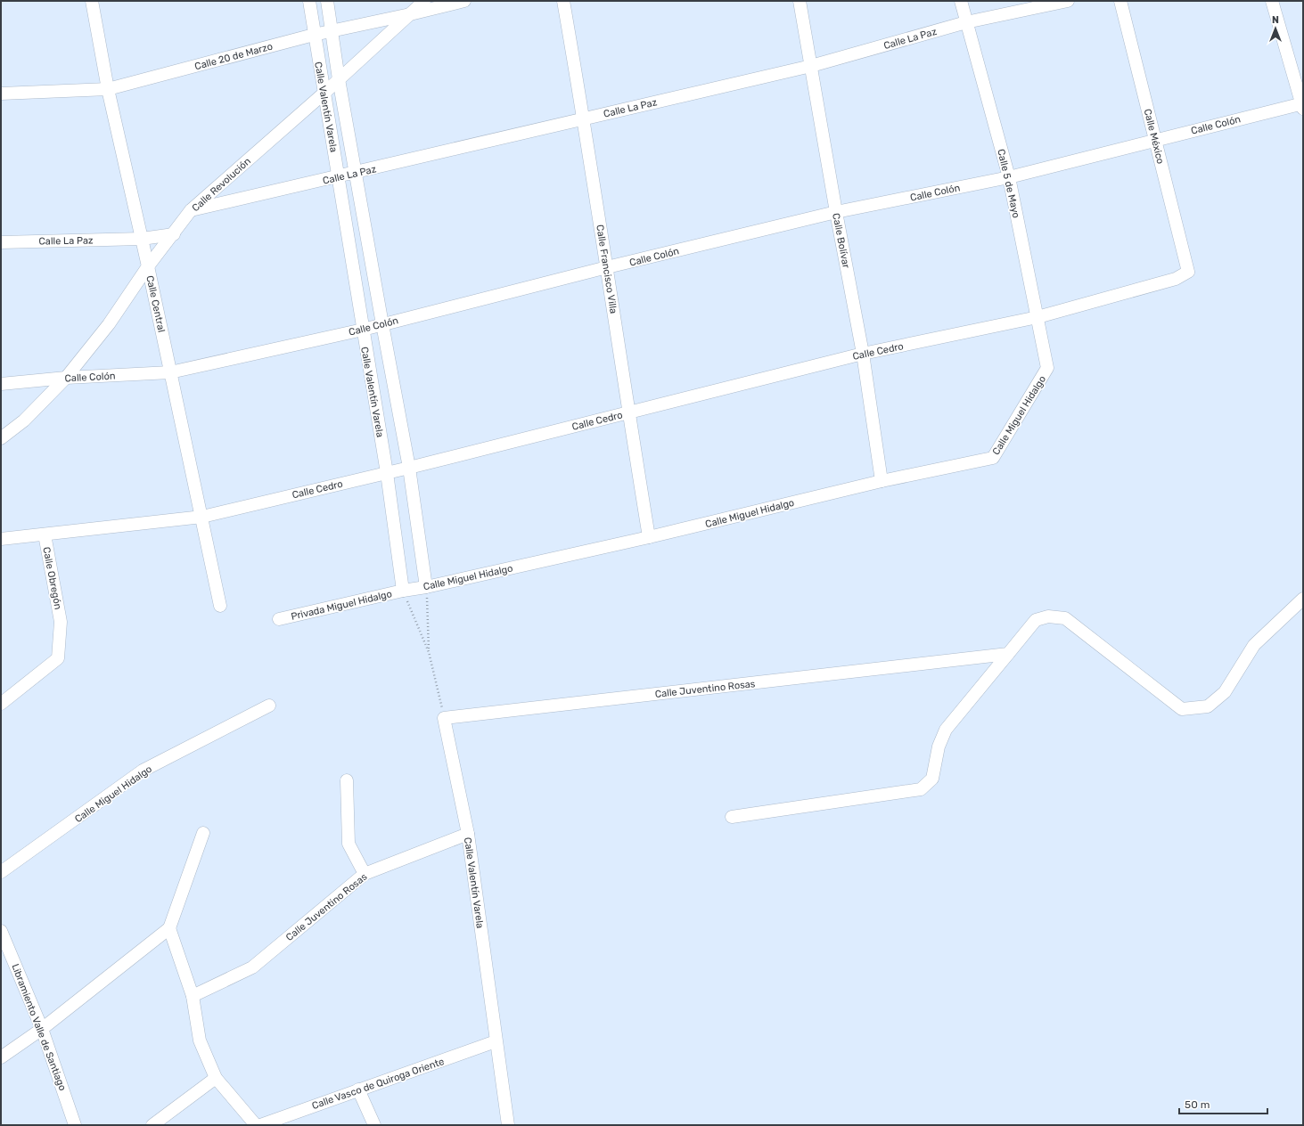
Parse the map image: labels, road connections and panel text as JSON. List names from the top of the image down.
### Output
{
  "streets": {
    "street": [
      "Calle La Paz",
      "Calle 20 de Marzo",
      "Calle Valentín Varela",
      "Calle Colón",
      "Calle México",
      "Calle 5 de Mayo",
      "Calle Revolución",
      "Calle Bolívar",
      "Calle Francisco Villa",
      "Calle Central",
      "Calle Cedro",
      "Calle Miguel Hidalgo",
      "Calle Obregón",
      "Privada Miguel Hidalgo",
      "Calle Juventino Rosas",
      "Libramiento Valle de Santiago",
      "Calle Vasco de Quiroga Oriente"
    ]
  },
  "crossings": [
    ["Calle La Paz", "Calle Valentín Varela"],
    ["Calle La Paz", "Calle 5 de Mayo"],
    ["Calle La Paz", "Calle Revolución"],
    ["Calle La Paz", "Calle Bolívar"],
    ["Calle La Paz", "Calle Francisco Villa"],
    ["Calle La Paz", "Calle Central"],
    ["Calle 20 de Marzo", "Calle Valentín Varela"],
    ["Calle 20 de Marzo", "Calle Revolución"],
    ["Calle 20 de Marzo", "Calle Central"],
    ["Calle Valentín Varela", "Calle Colón"],
    ["Calle Valentín Varela", "Calle Revolución"],
    ["Calle Valentín Varela", "Calle Cedro"],
    ["Calle Valentín Varela", "Calle Miguel Hidalgo"],
    ["Calle Valentín Varela", "Privada Miguel Hidalgo"],
    ["Calle Valentín Varela", "Calle Juventino Rosas"],
    ["Calle Valentín Varela", "Calle Vasco de Quiroga Oriente"],
    ["Calle Colón", "Calle México"],
    ["Calle Colón", "Calle 5 de Mayo"],
    ["Calle Colón", "Calle Revolución"],
    ["Calle Colón", "Calle Bolívar"],
    ["Calle Colón", "Calle Francisco Villa"],
    ["Calle Colón", "Calle Central"],
    ["Calle México", "Calle Cedro"],
    ["Calle 5 de Mayo", "Calle Cedro"],
    ["Calle 5 de Mayo", "Calle Miguel Hidalgo"],
    ["Calle Revolución", "Calle Central"],
    ["Calle Bolívar", "Calle Cedro"],
    ["Calle Bolívar", "Calle Miguel Hidalgo"],
    ["Calle Francisco Villa", "Calle Cedro"],
    ["Calle Francisco Villa", "Calle Miguel Hidalgo"],
    ["Calle Central", "Calle Cedro"],
    ["Calle Cedro", "Calle Obregón"],
    ["Calle Miguel Hidalgo", "Privada Miguel Hidalgo"]
  ],
  "scale_bar": "50 m",
  "north": "top"
}
